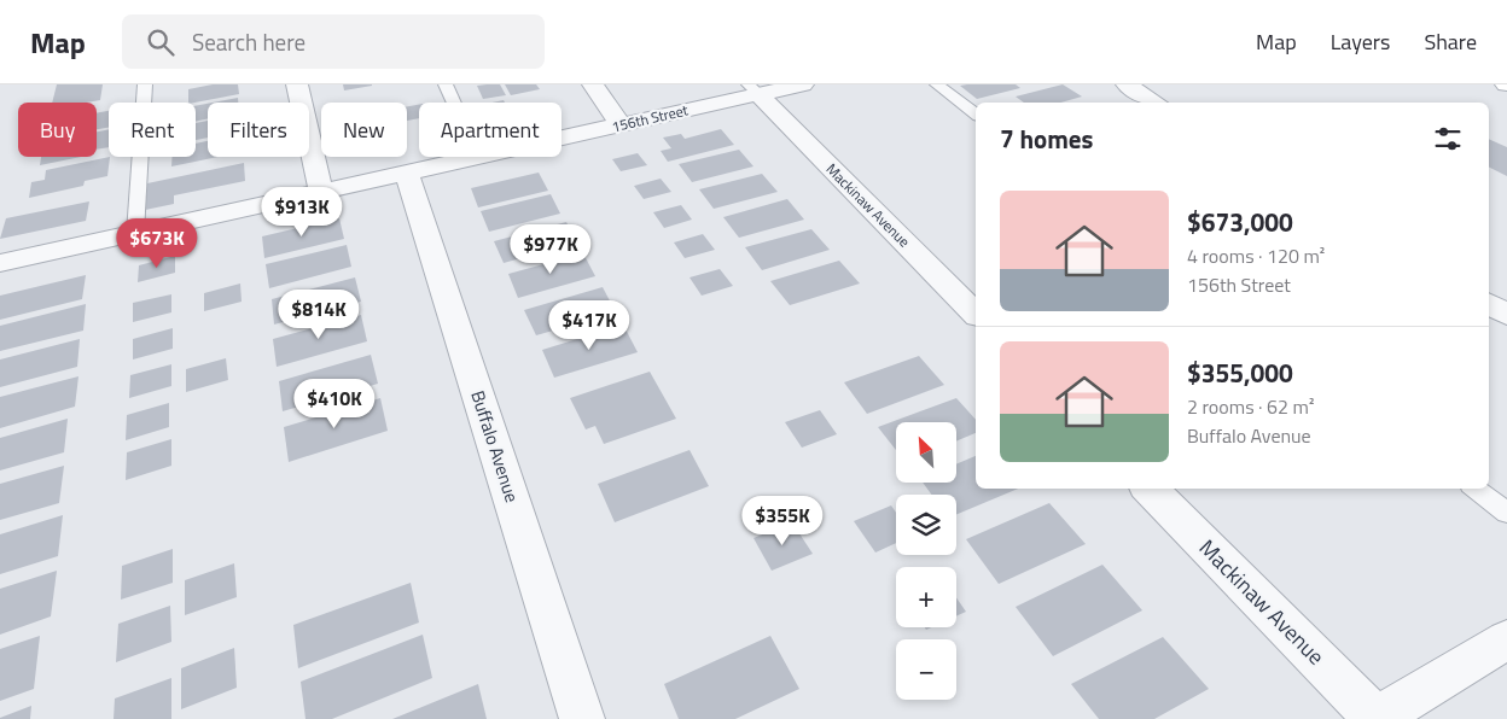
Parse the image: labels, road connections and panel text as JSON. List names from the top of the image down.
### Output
{
  "streets": {
    "street": ["156th Street", "Mackinaw Avenue", "Buffalo Avenue"]
  },
  "crossings": [
    ["156th Street", "Mackinaw Avenue"],
    ["156th Street", "Buffalo Avenue"]
  ],
  "north": "top left",
  "page": {
    "header": "Map",
    "search": "Search here",
    "nav": ["Map", "Layers", "Share"],
    "chip": [
      "Buy",
      "Rent",
      "Filters",
      "New",
      "Apartment"
    ],
    "heading": "7 homes",
    "list": [
      {
        "name": "$673,000",
        "note": "4 rooms · 120 m² · 156th Street"
      },
      {
        "name": "$355,000",
        "note": "2 rooms · 62 m² · Buffalo Avenue"
      }
    ],
    "price": [
      "$913K",
      "$673K",
      "$977K",
      "$814K",
      "$417K",
      "$410K",
      "$355K"
    ],
    "map_buttons": ["+", "−"]
  }
}
